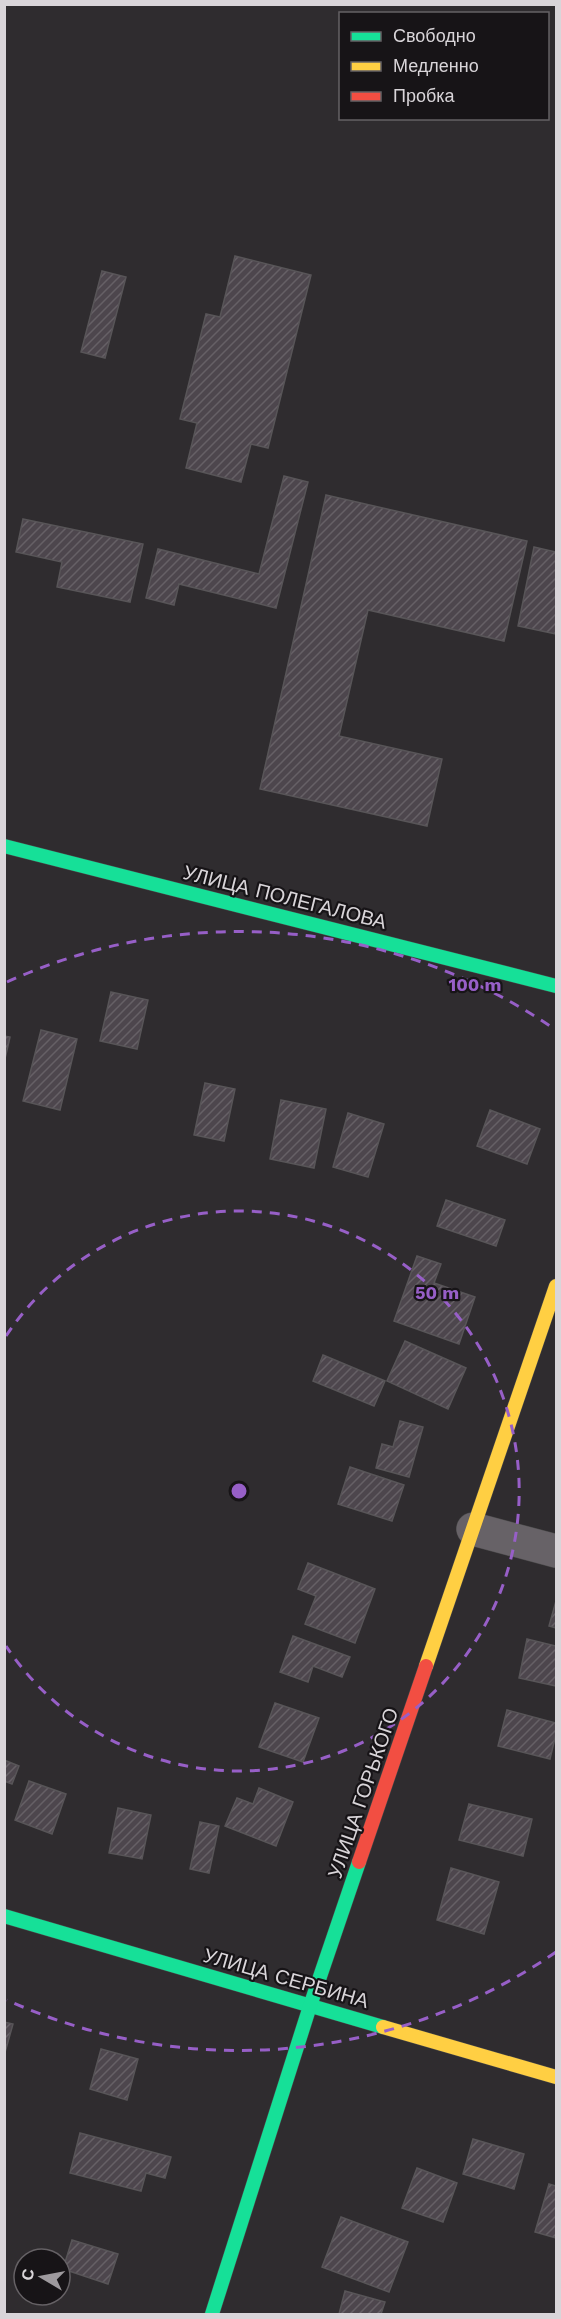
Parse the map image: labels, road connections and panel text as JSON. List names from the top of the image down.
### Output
{
  "streets": {
    "street": ["УЛИЦА ПОЛЕГАЛОВА", "УЛИЦА ГОРЬКОГО", "УЛИЦА СЕРБИНА"]
  },
  "crossings": [
    ["УЛИЦА ГОРЬКОГО", "УЛИЦА СЕРБИНА"]
  ],
  "legend": ["Свободно", "Медленно", "Пробка"],
  "north": "left",
  "rings": ["100 m", "50 m"]
}
